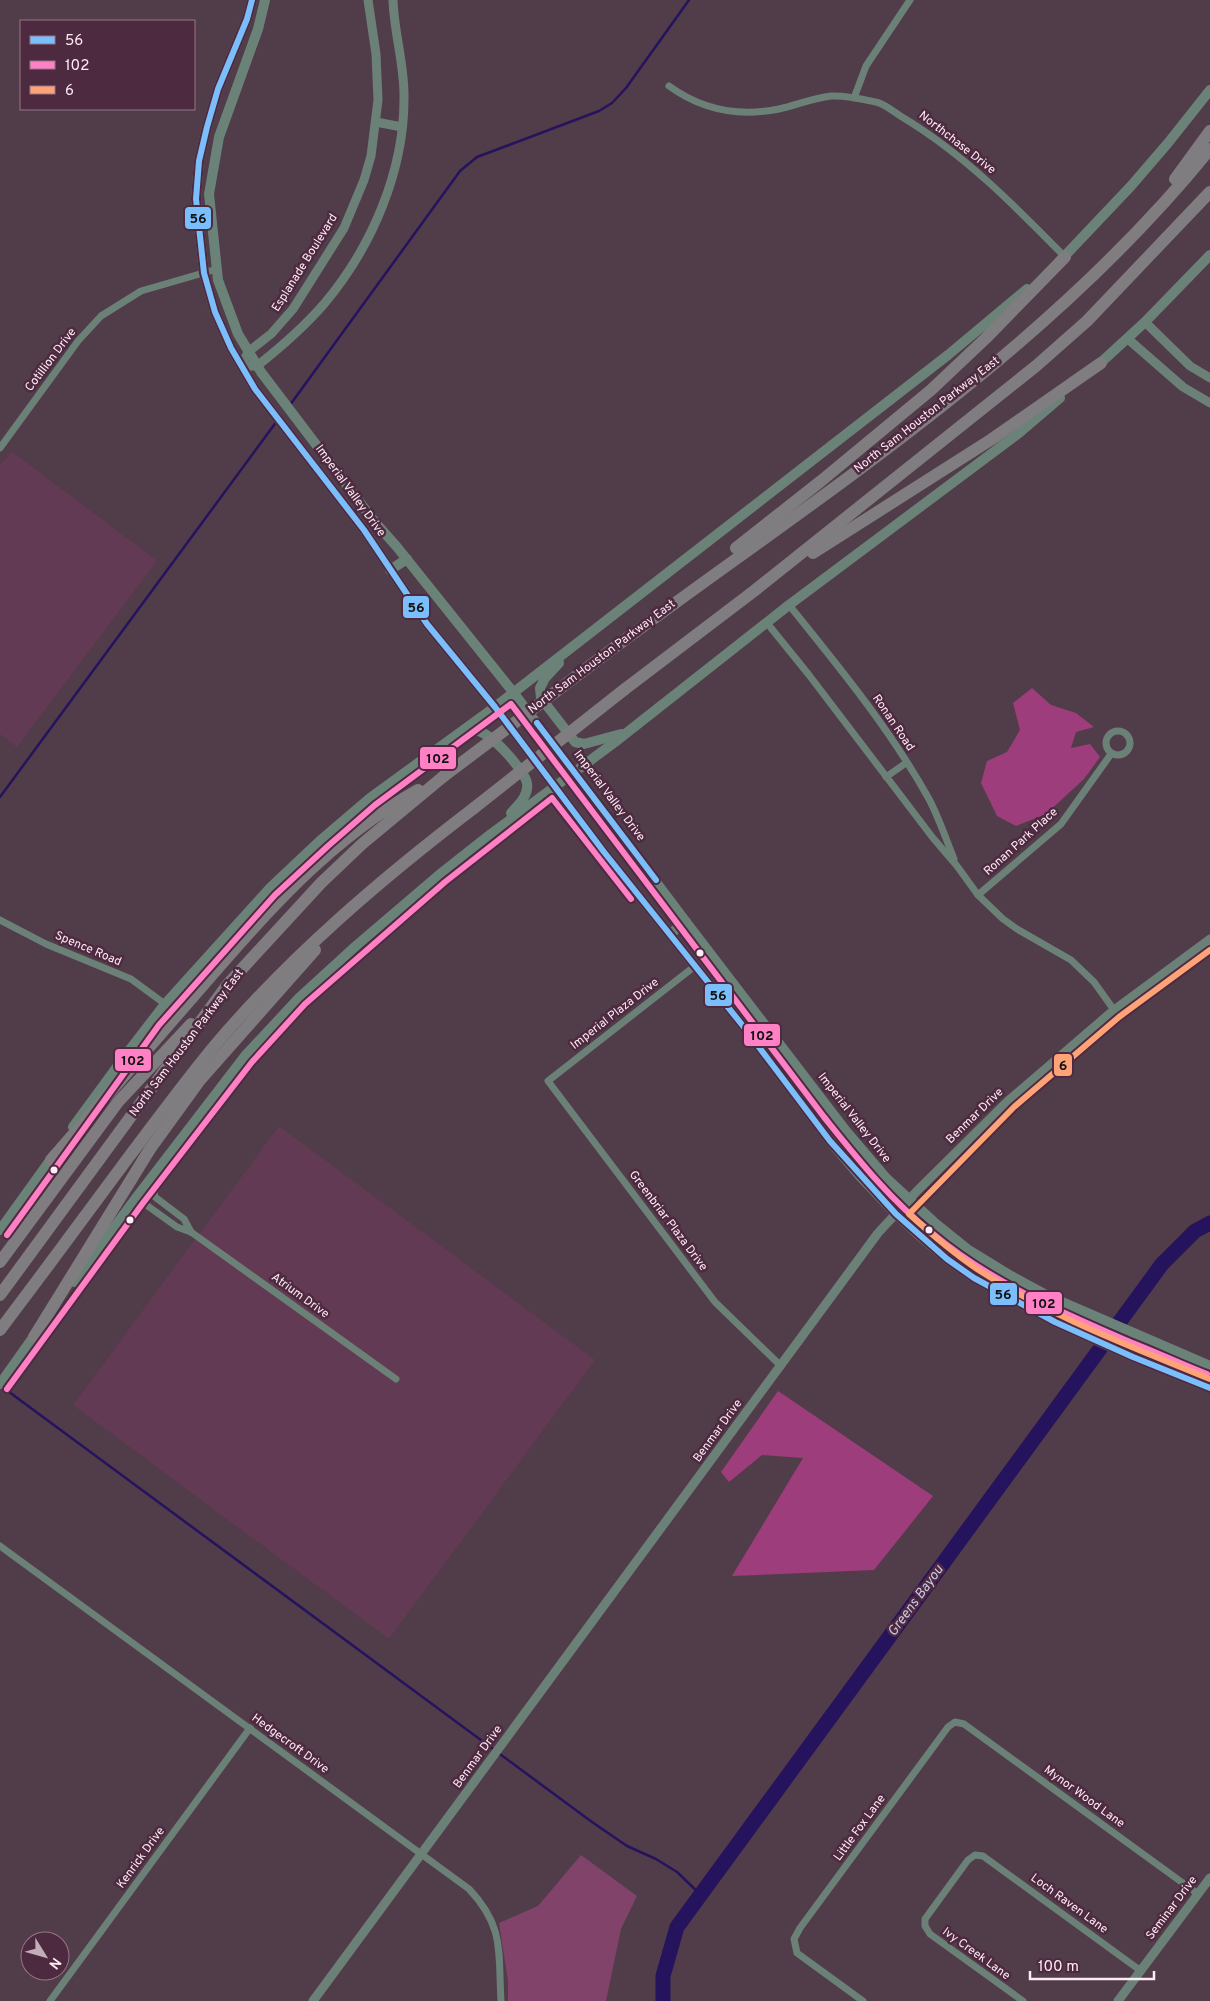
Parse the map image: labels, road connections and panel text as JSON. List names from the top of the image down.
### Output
{
  "streets": {
    "highway": ["North Sam Houston Parkway East"],
    "main road": ["Imperial Valley Drive"],
    "street": [
      "Northchase Drive",
      "Esplanade Boulevard",
      "Cotillion Drive",
      "Ronan Road",
      "Ronan Park Place",
      "Spence Road",
      "Imperial Plaza Drive",
      "Benmar Drive",
      "Greenbriar Plaza Drive",
      "Atrium Drive",
      "Hedgecroft Drive",
      "Mynor Wood Lane",
      "Little Fox Lane",
      "Kenrick Drive",
      "Loch Raven Lane",
      "Seminar Drive",
      "Ivy Creek Lane"
    ]
  },
  "crossings": [
    ["Northchase Drive", "North Sam Houston Parkway East"],
    ["Esplanade Boulevard", "Imperial Valley Drive"],
    ["Cotillion Drive", "Imperial Valley Drive"],
    ["North Sam Houston Parkway East", "Imperial Valley Drive"],
    ["North Sam Houston Parkway East", "Spence Road"],
    ["Imperial Valley Drive", "Imperial Plaza Drive"],
    ["Imperial Valley Drive", "Benmar Drive"],
    ["Ronan Road", "Ronan Park Place"],
    ["Ronan Road", "Benmar Drive"],
    ["Imperial Plaza Drive", "Greenbriar Plaza Drive"],
    ["Benmar Drive", "Greenbriar Plaza Drive"],
    ["Benmar Drive", "Hedgecroft Drive"],
    ["Hedgecroft Drive", "Kenrick Drive"],
    ["Mynor Wood Lane", "Little Fox Lane"],
    ["Mynor Wood Lane", "Seminar Drive"],
    ["Loch Raven Lane", "Seminar Drive"],
    ["Loch Raven Lane", "Ivy Creek Lane"]
  ],
  "water": ["Greens Bayou"],
  "lines": ["transit line 56", "transit line 102", "transit line 6"],
  "legend": ["56", "102", "6"],
  "scale_bar": "100 m",
  "north": "bottom right"
}
